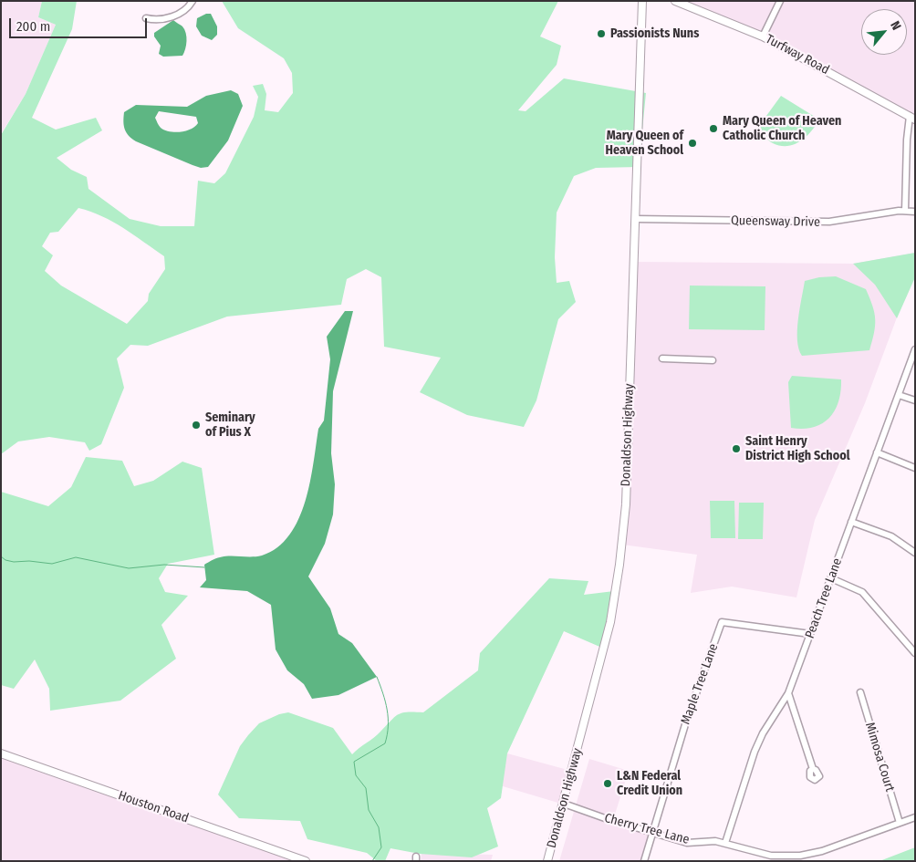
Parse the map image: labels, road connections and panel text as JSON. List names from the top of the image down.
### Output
{
  "streets": {
    "main road": ["Turfway Road", "Donaldson Highway", "Houston Road"],
    "street": [
      "Queensway Drive",
      "Peach Tree Lane",
      "Maple Tree Lane",
      "Mimosa Court",
      "Cherry Tree Lane"
    ]
  },
  "crossings": [
    ["Queensway Drive", "Donaldson Highway"],
    ["Donaldson Highway", "Cherry Tree Lane"],
    ["Peach Tree Lane", "Maple Tree Lane"],
    ["Peach Tree Lane", "Cherry Tree Lane"],
    ["Maple Tree Lane", "Cherry Tree Lane"],
    ["Mimosa Court", "Cherry Tree Lane"]
  ],
  "places": [
    "Passionists Nuns",
    "Mary Queen of Heaven Catholic Church",
    "Mary Queen of Heaven School",
    "Seminary of Pius X",
    "Saint Henry District High School",
    "L&N Federal Credit Union"
  ],
  "scale_bar": "200 m",
  "north": "top right"
}
